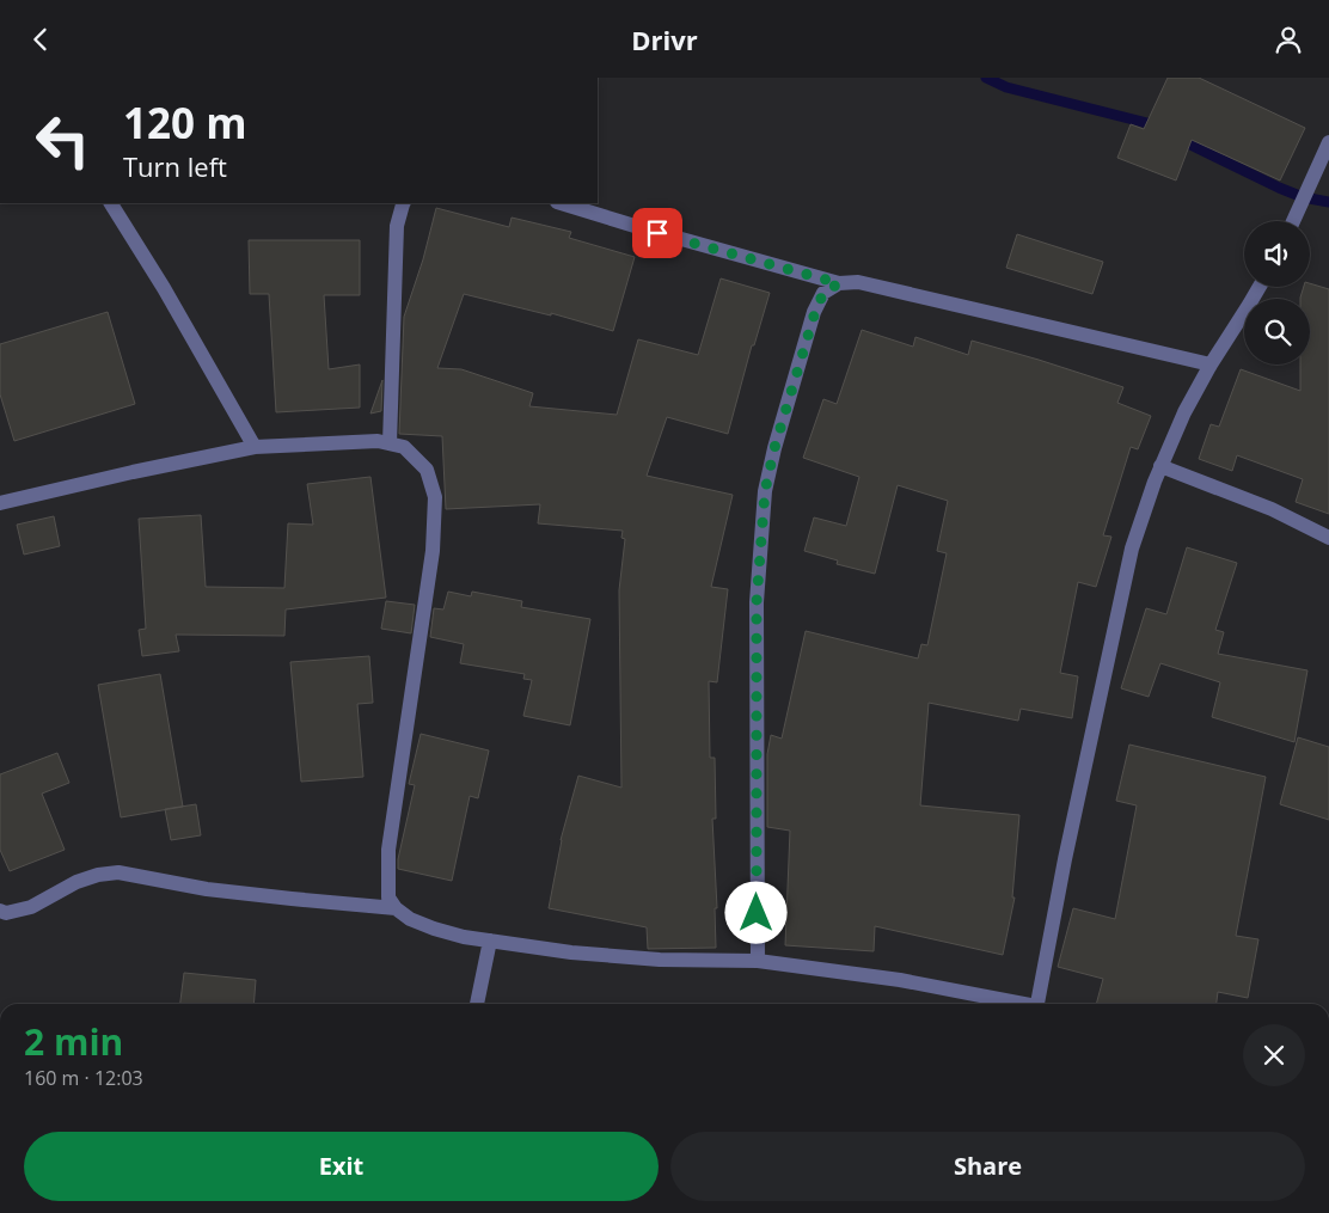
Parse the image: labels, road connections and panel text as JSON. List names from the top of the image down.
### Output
{
  "page": {
    "header": "Drivr",
    "turn": ["120 m", "Turn left"],
    "heading": ["2 min", "160 m · 12:03"],
    "buttons": ["Exit", "Share"]
  }
}
